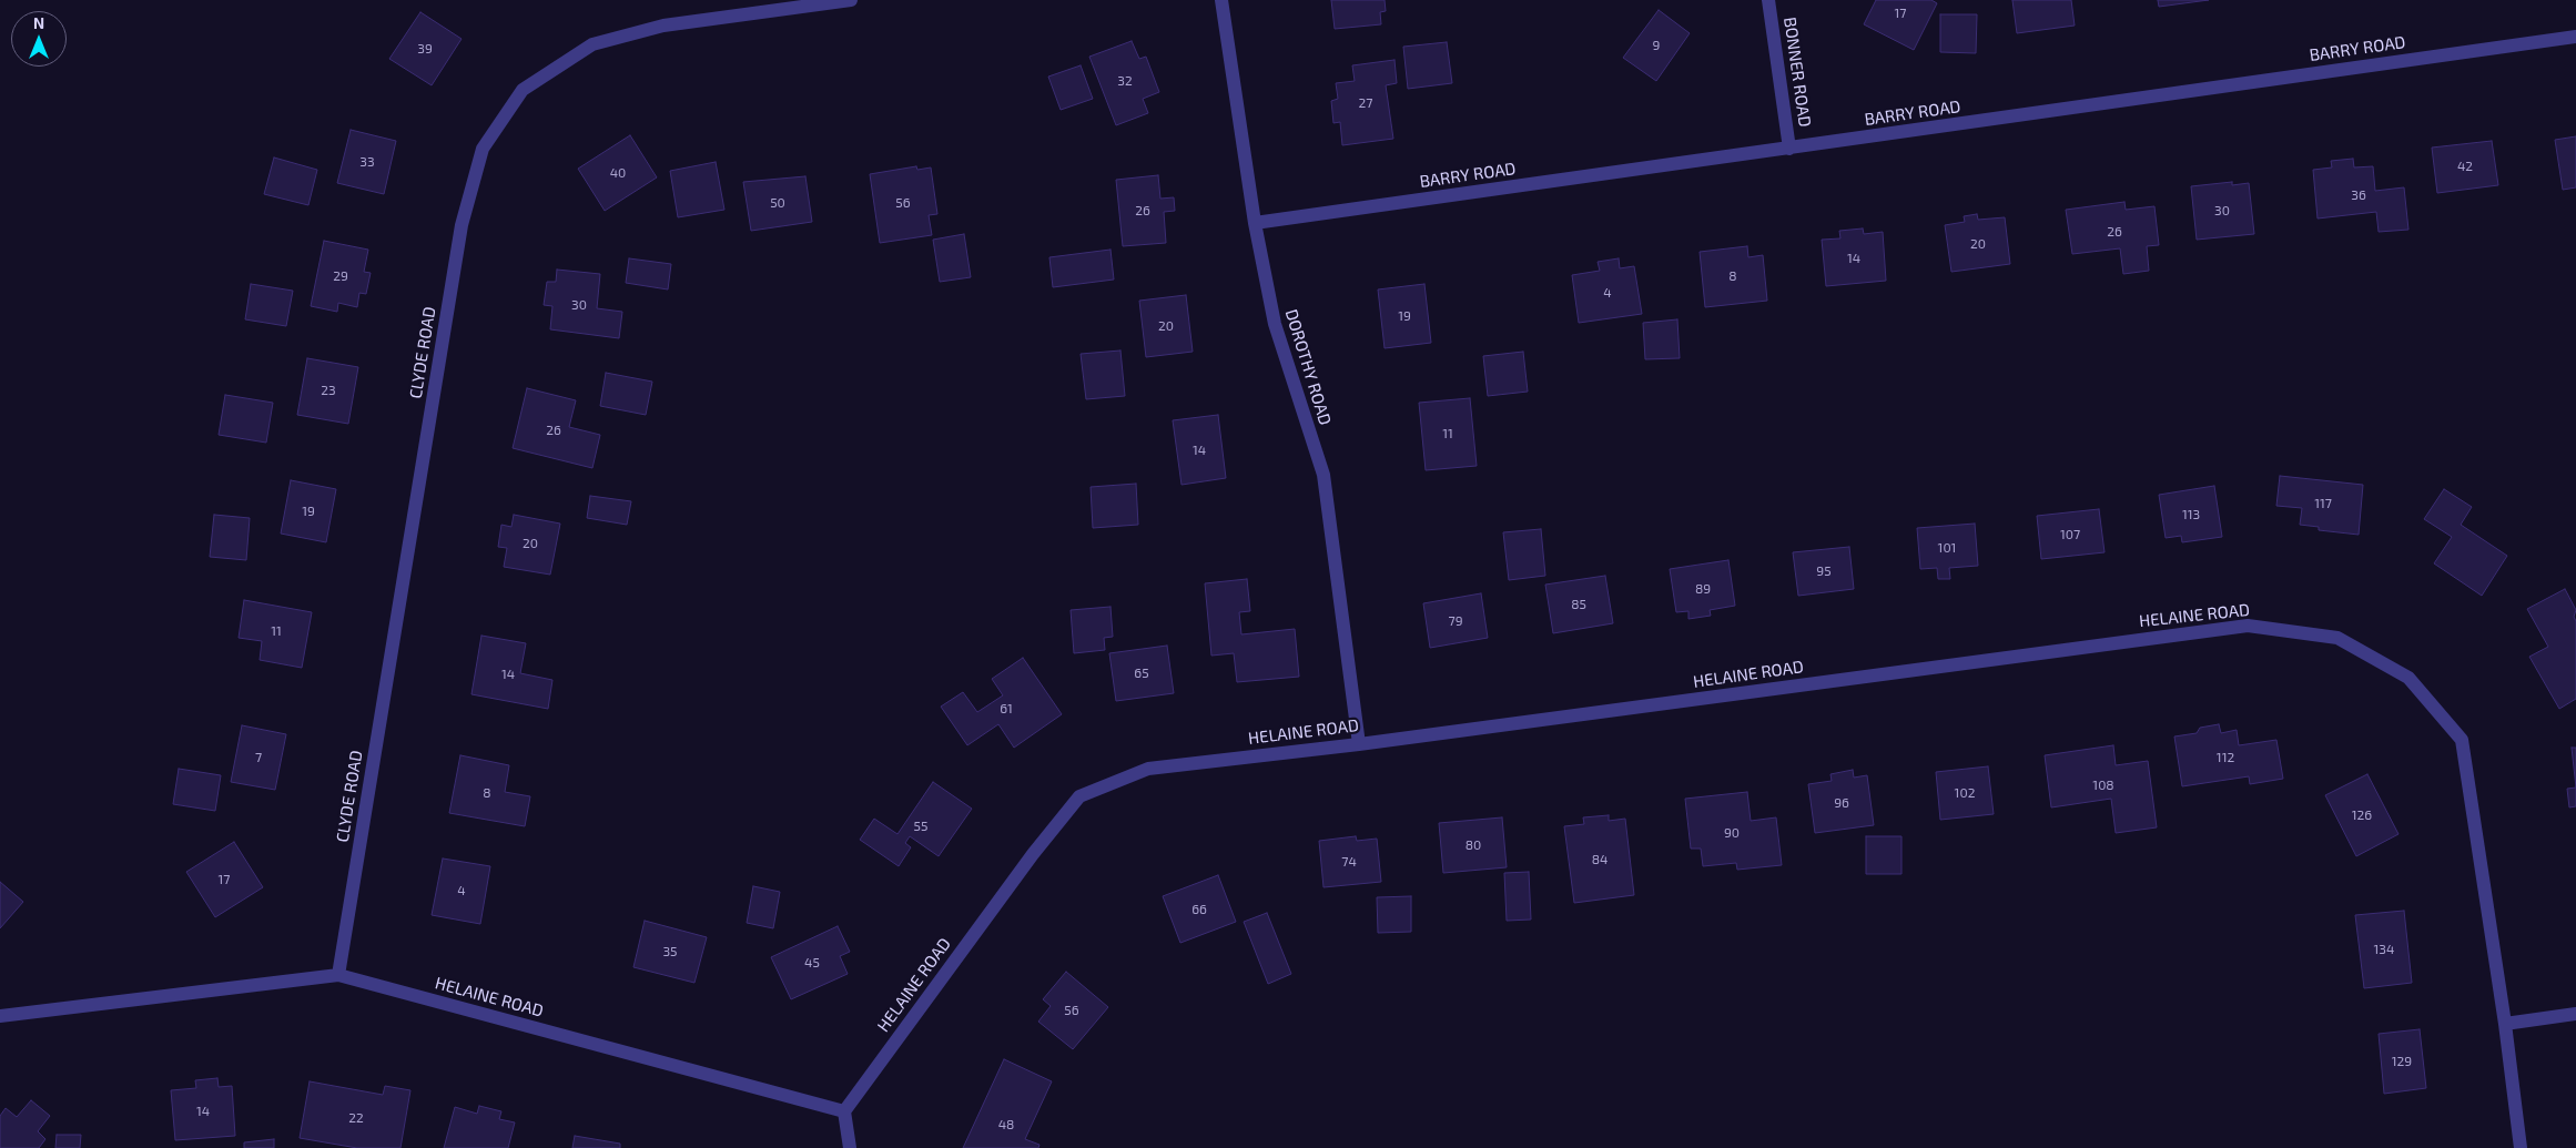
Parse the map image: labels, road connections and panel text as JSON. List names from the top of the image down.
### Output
{
  "streets": {
    "street": [
      "BARRY ROAD",
      "BONNER ROAD",
      "CLYDE ROAD",
      "DOROTHY ROAD",
      "HELAINE ROAD"
    ]
  },
  "crossings": [
    ["BARRY ROAD", "BONNER ROAD"],
    ["BARRY ROAD", "DOROTHY ROAD"],
    ["CLYDE ROAD", "HELAINE ROAD"],
    ["DOROTHY ROAD", "HELAINE ROAD"]
  ],
  "house_numbers": [
    "17",
    "9",
    "39",
    "32",
    "27",
    "33",
    "42",
    "40",
    "36",
    "50",
    "56",
    "26",
    "30",
    "26",
    "20",
    "14",
    "29",
    "8",
    "4",
    "30",
    "19",
    "20",
    "23",
    "26",
    "11",
    "14",
    "117",
    "19",
    "113",
    "107",
    "20",
    "101",
    "95",
    "89",
    "85",
    "79",
    "11",
    "65",
    "14",
    "61",
    "7",
    "112",
    "108",
    "8",
    "102",
    "96",
    "126",
    "55",
    "90",
    "80",
    "84",
    "74",
    "17",
    "4",
    "66",
    "134",
    "35",
    "45",
    "56",
    "129",
    "14",
    "22",
    "48"
  ],
  "north": "top"
}
